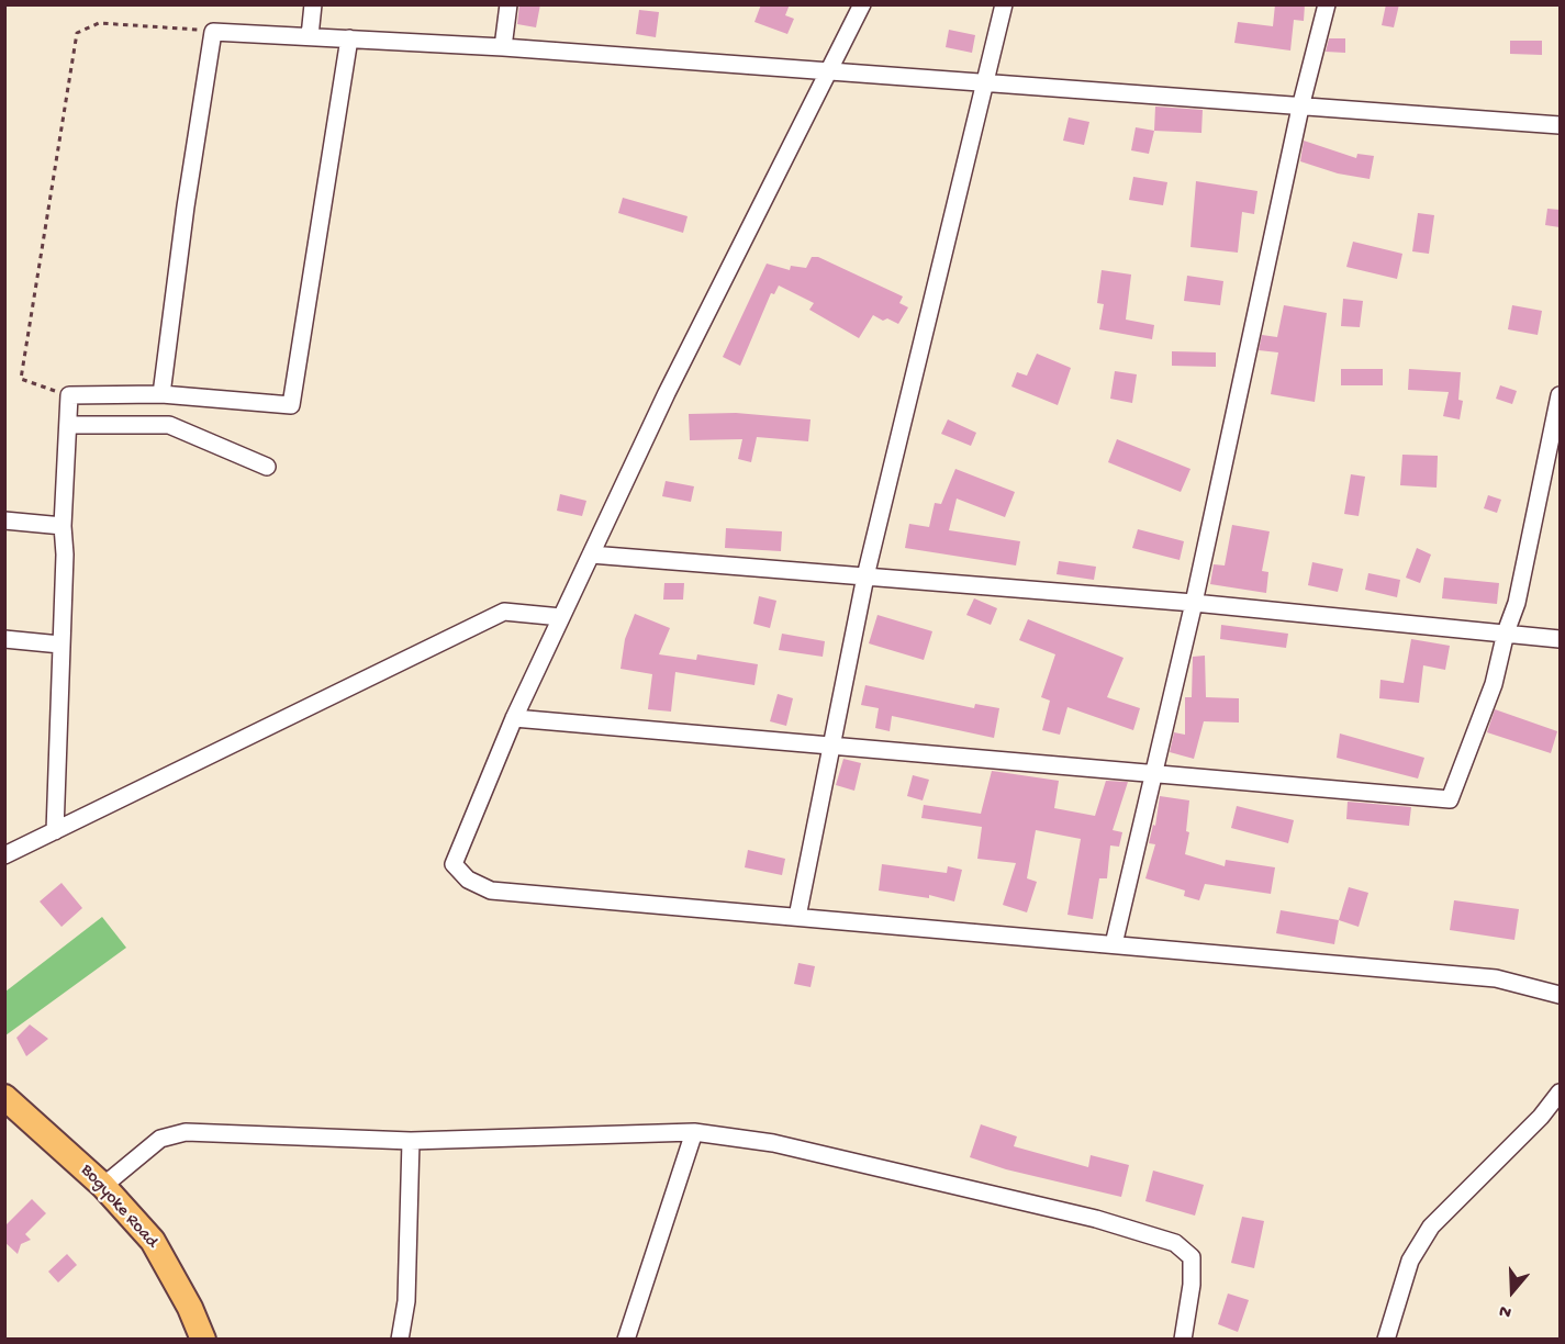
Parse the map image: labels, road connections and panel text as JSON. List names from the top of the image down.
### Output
{
  "streets": {
    "main road": ["Bogyoke Road"]
  },
  "north": "bottom"
}
